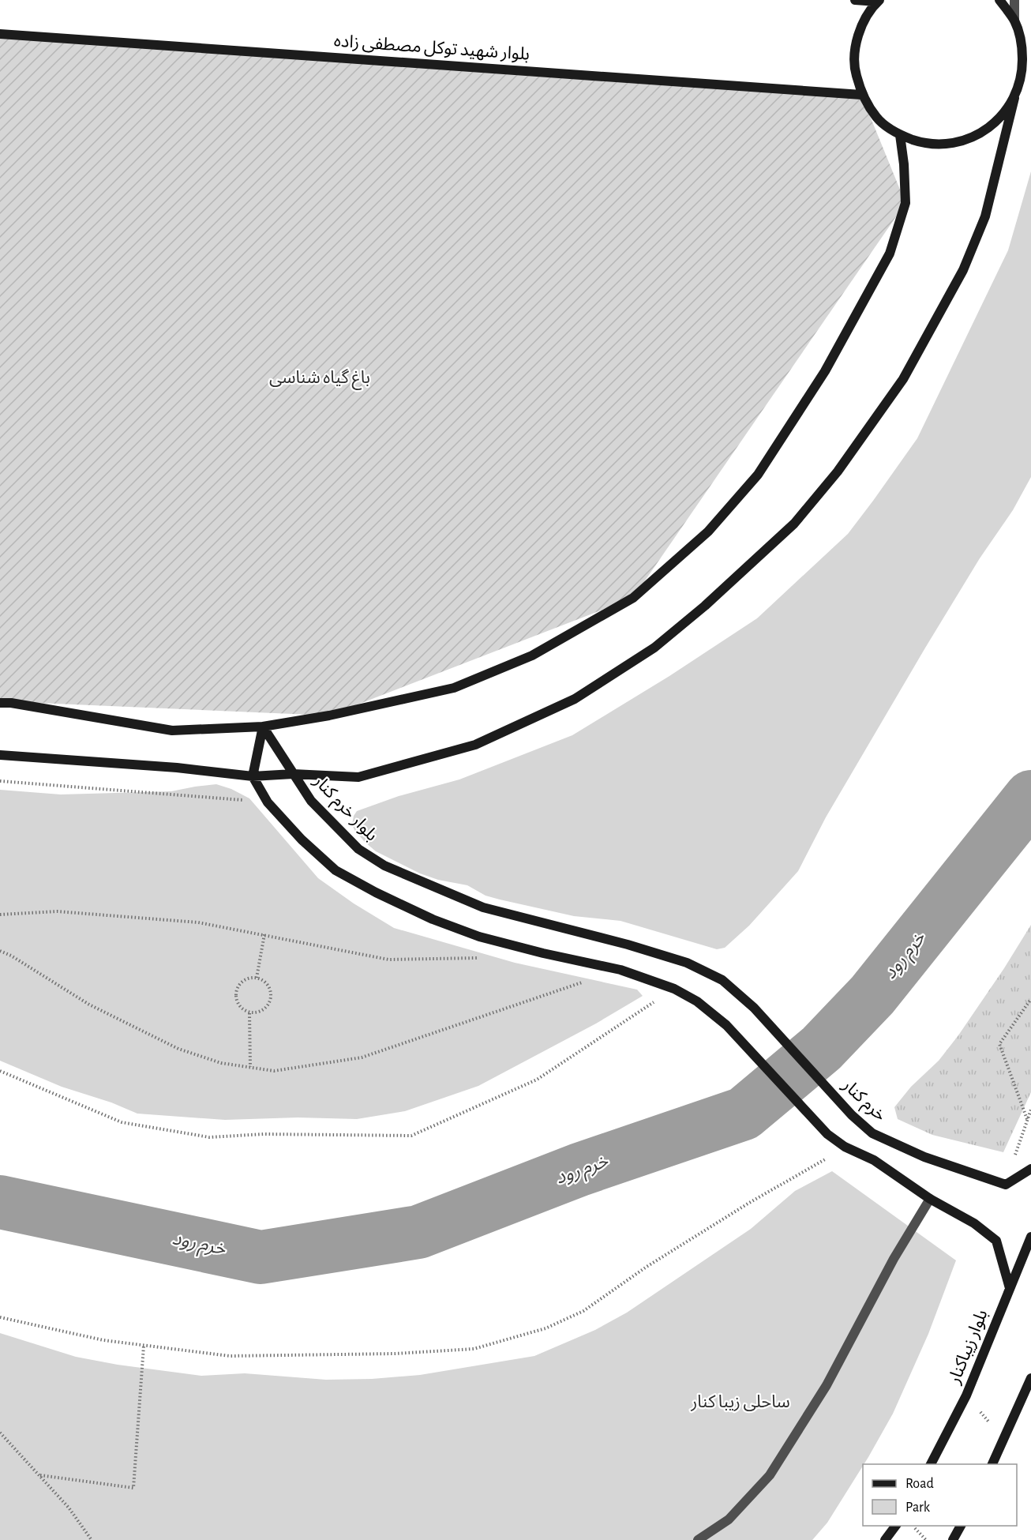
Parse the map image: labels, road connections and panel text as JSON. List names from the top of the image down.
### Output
{
  "streets": {
    "main road": [
      "بلوار شهید توکل مصطفی زاده",
      "بلوار خرم کنار",
      "خرم کنار",
      "بلوار زیباکنار"
    ]
  },
  "crossings": [
    ["بلوار خرم کنار", "خرم کنار"]
  ],
  "water": ["خرم رود"],
  "parks": ["باغ گیاه شناسی", "ساحلی زیبا کنار"],
  "legend": ["Road", "Park"]
}
